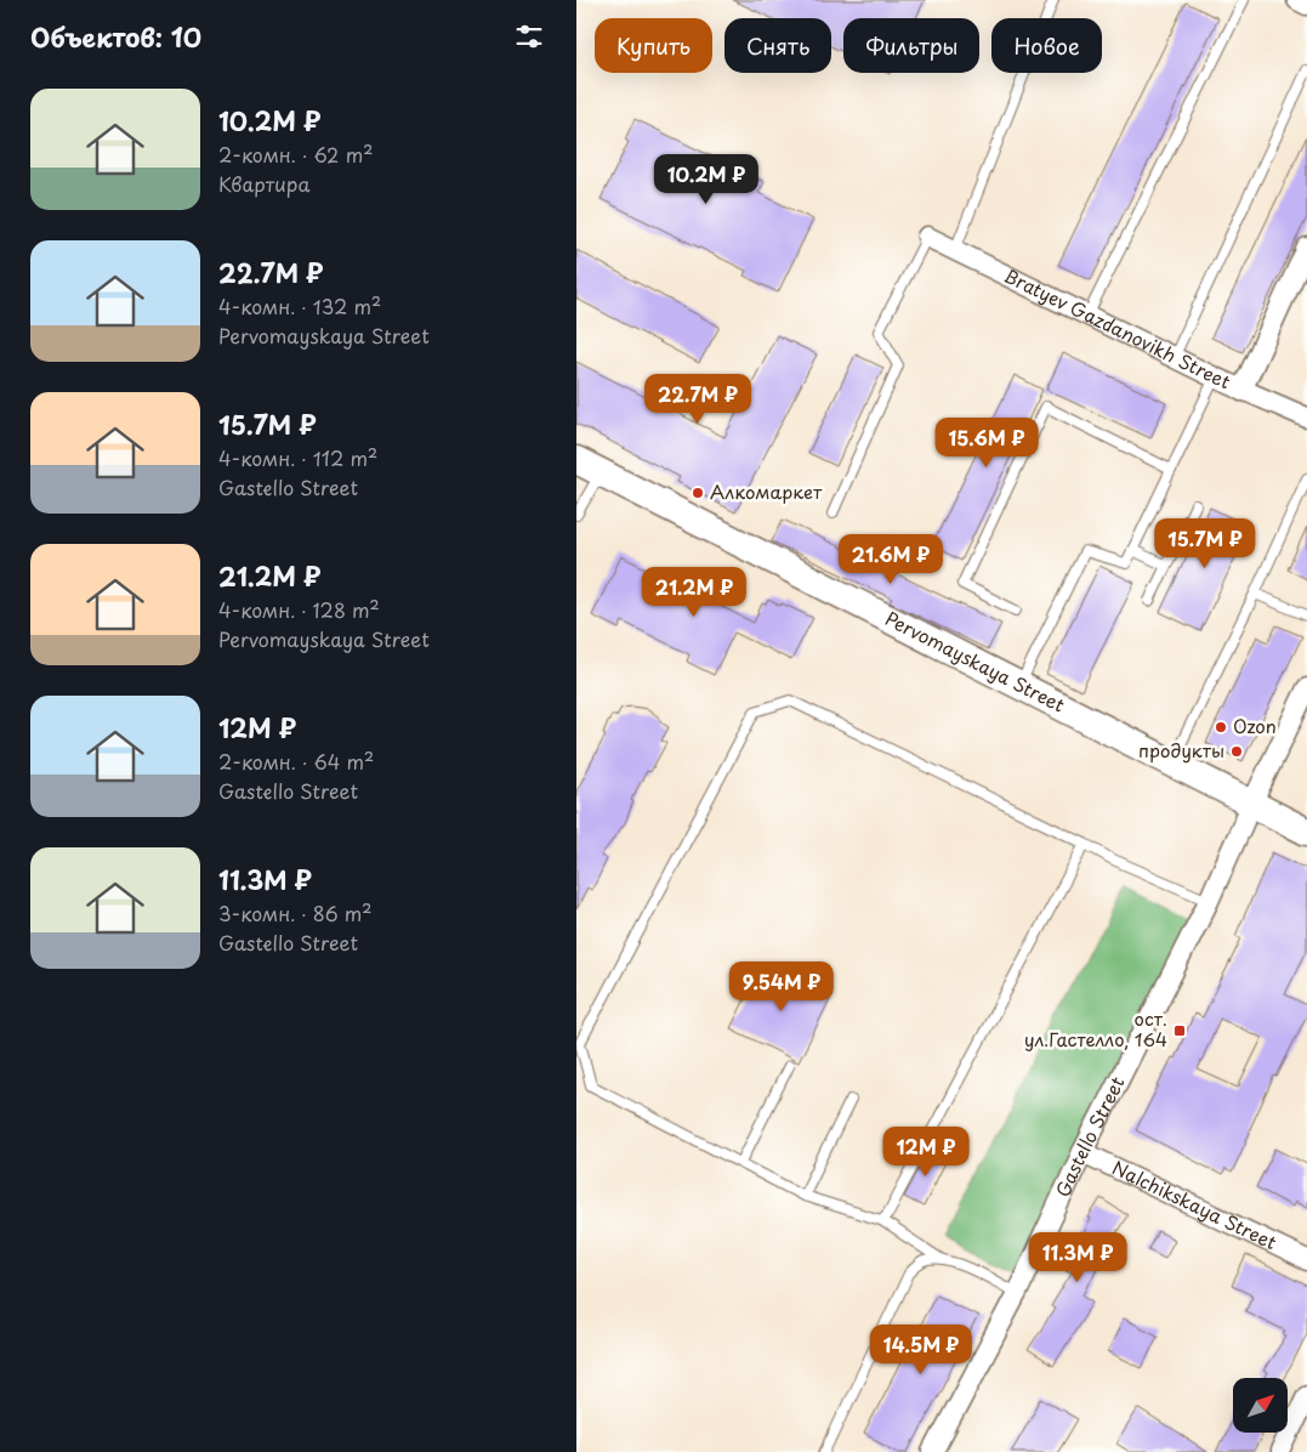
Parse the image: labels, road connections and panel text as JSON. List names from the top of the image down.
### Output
{
  "streets": {
    "street": [
      "Bratyev Gazdanovikh Street",
      "Pervomayskaya Street",
      "Gastello Street",
      "Nalchikskaya Street"
    ]
  },
  "crossings": [
    ["Pervomayskaya Street", "Gastello Street"],
    ["Gastello Street", "Nalchikskaya Street"]
  ],
  "places": {
    "other": ["Алкомаркет", "Ozon", "продукты"],
    "transit": ["ост. ул.Гастелло, 164"]
  },
  "north": "top right",
  "page": {
    "heading": "Объектов: 10",
    "chip": [
      "Купить",
      "Снять",
      "Фильтры",
      "Новое"
    ],
    "list": [
      {
        "name": "10.2M ₽",
        "note": "2-комн. · 62 m² · Квартира"
      },
      {
        "name": "22.7M ₽",
        "note": "4-комн. · 132 m² · Pervomayskaya Street"
      },
      {
        "name": "15.7M ₽",
        "note": "4-комн. · 112 m² · Gastello Street"
      },
      {
        "name": "21.2M ₽",
        "note": "4-комн. · 128 m² · Pervomayskaya Street"
      },
      {
        "name": "12M ₽",
        "note": "2-комн. · 64 m² · Gastello Street"
      },
      {
        "name": "11.3M ₽",
        "note": "3-комн. · 86 m² · Gastello Street"
      }
    ],
    "price": [
      "10.2M ₽",
      "22.7M ₽",
      "15.6M ₽",
      "15.7M ₽",
      "21.6M ₽",
      "21.2M ₽",
      "9.54M ₽",
      "12M ₽",
      "11.3M ₽",
      "14.5M ₽"
    ]
  }
}
